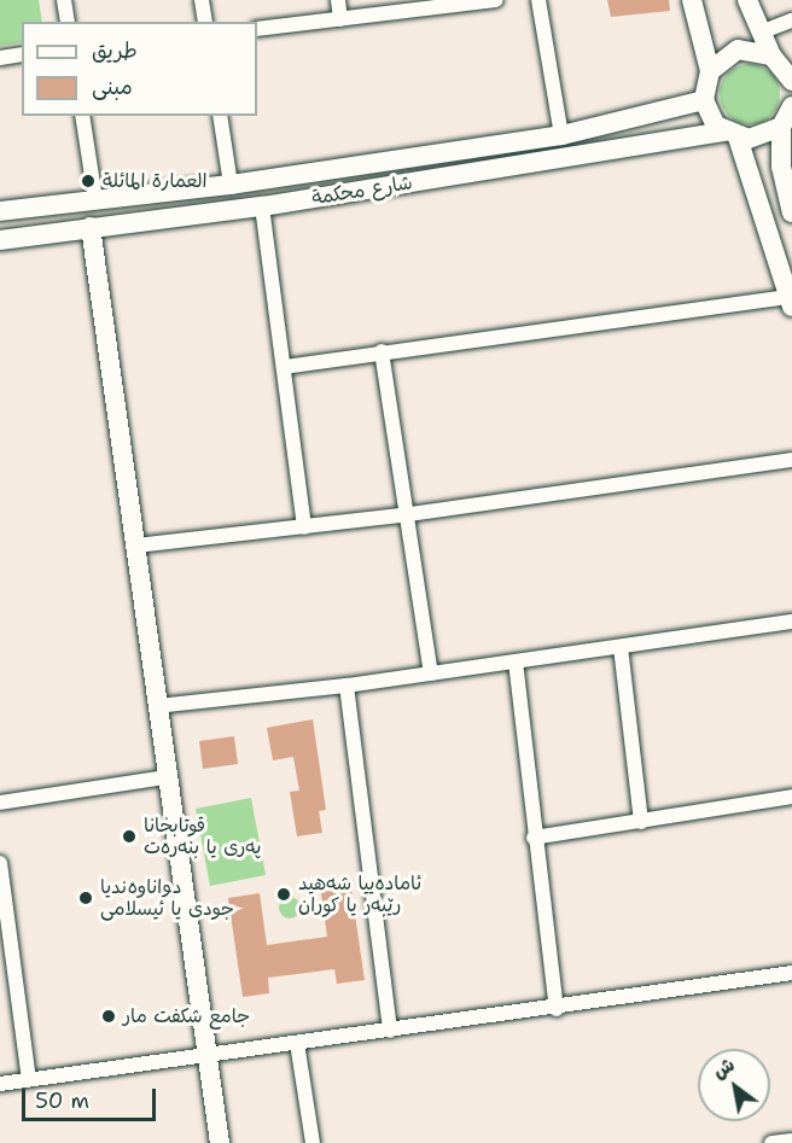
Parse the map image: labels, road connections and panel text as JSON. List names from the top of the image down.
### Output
{
  "streets": {
    "main road": ["شارع محكمة"]
  },
  "places": [
    "العمارة المائلة",
    "قوتابخانا پەری یا بنەرەت",
    "ئامادەییا شەهید رێبەر یا کوران",
    "دواناوەندیا جودی یا ئیسلامی",
    "جامع شكفت مار"
  ],
  "legend": ["طريق", "مبنى"],
  "scale_bar": "50 m",
  "north": "top left"
}
